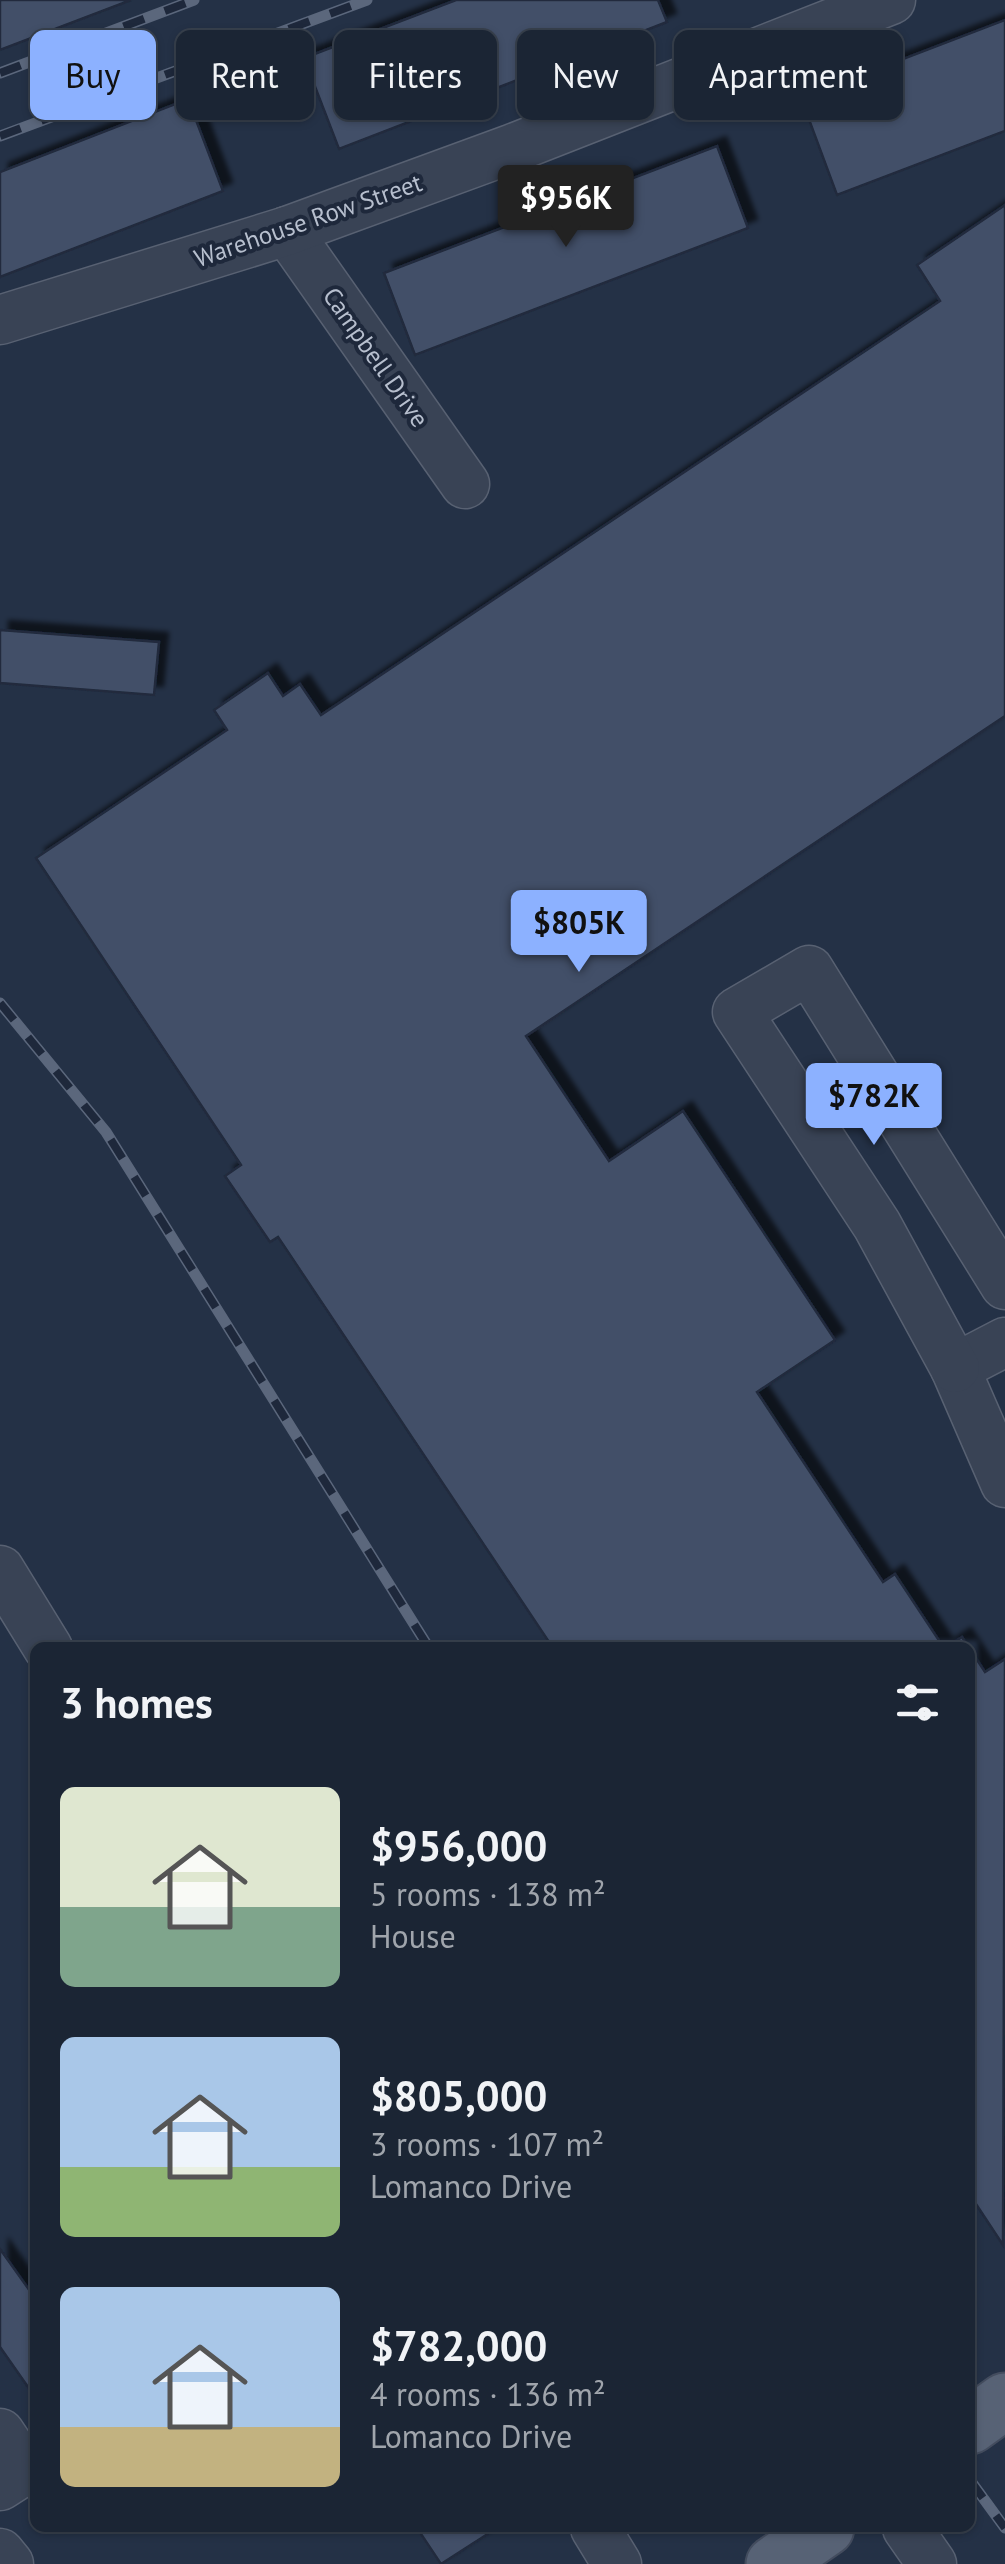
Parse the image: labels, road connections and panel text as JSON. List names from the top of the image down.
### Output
{
  "streets": {
    "street": ["Warehouse Row Street", "Campbell Drive"]
  },
  "crossings": [
    ["Warehouse Row Street", "Campbell Drive"]
  ],
  "page": {
    "chip": [
      "Buy",
      "Rent",
      "Filters",
      "New",
      "Apartment"
    ],
    "price": ["$956K", "$805K", "$782K"],
    "heading": "3 homes",
    "list": [
      {
        "name": "$956,000",
        "note": "5 rooms · 138 m² · House"
      },
      {
        "name": "$805,000",
        "note": "3 rooms · 107 m² · Lomanco Drive"
      },
      {
        "name": "$782,000",
        "note": "4 rooms · 136 m² · Lomanco Drive"
      }
    ]
  }
}
